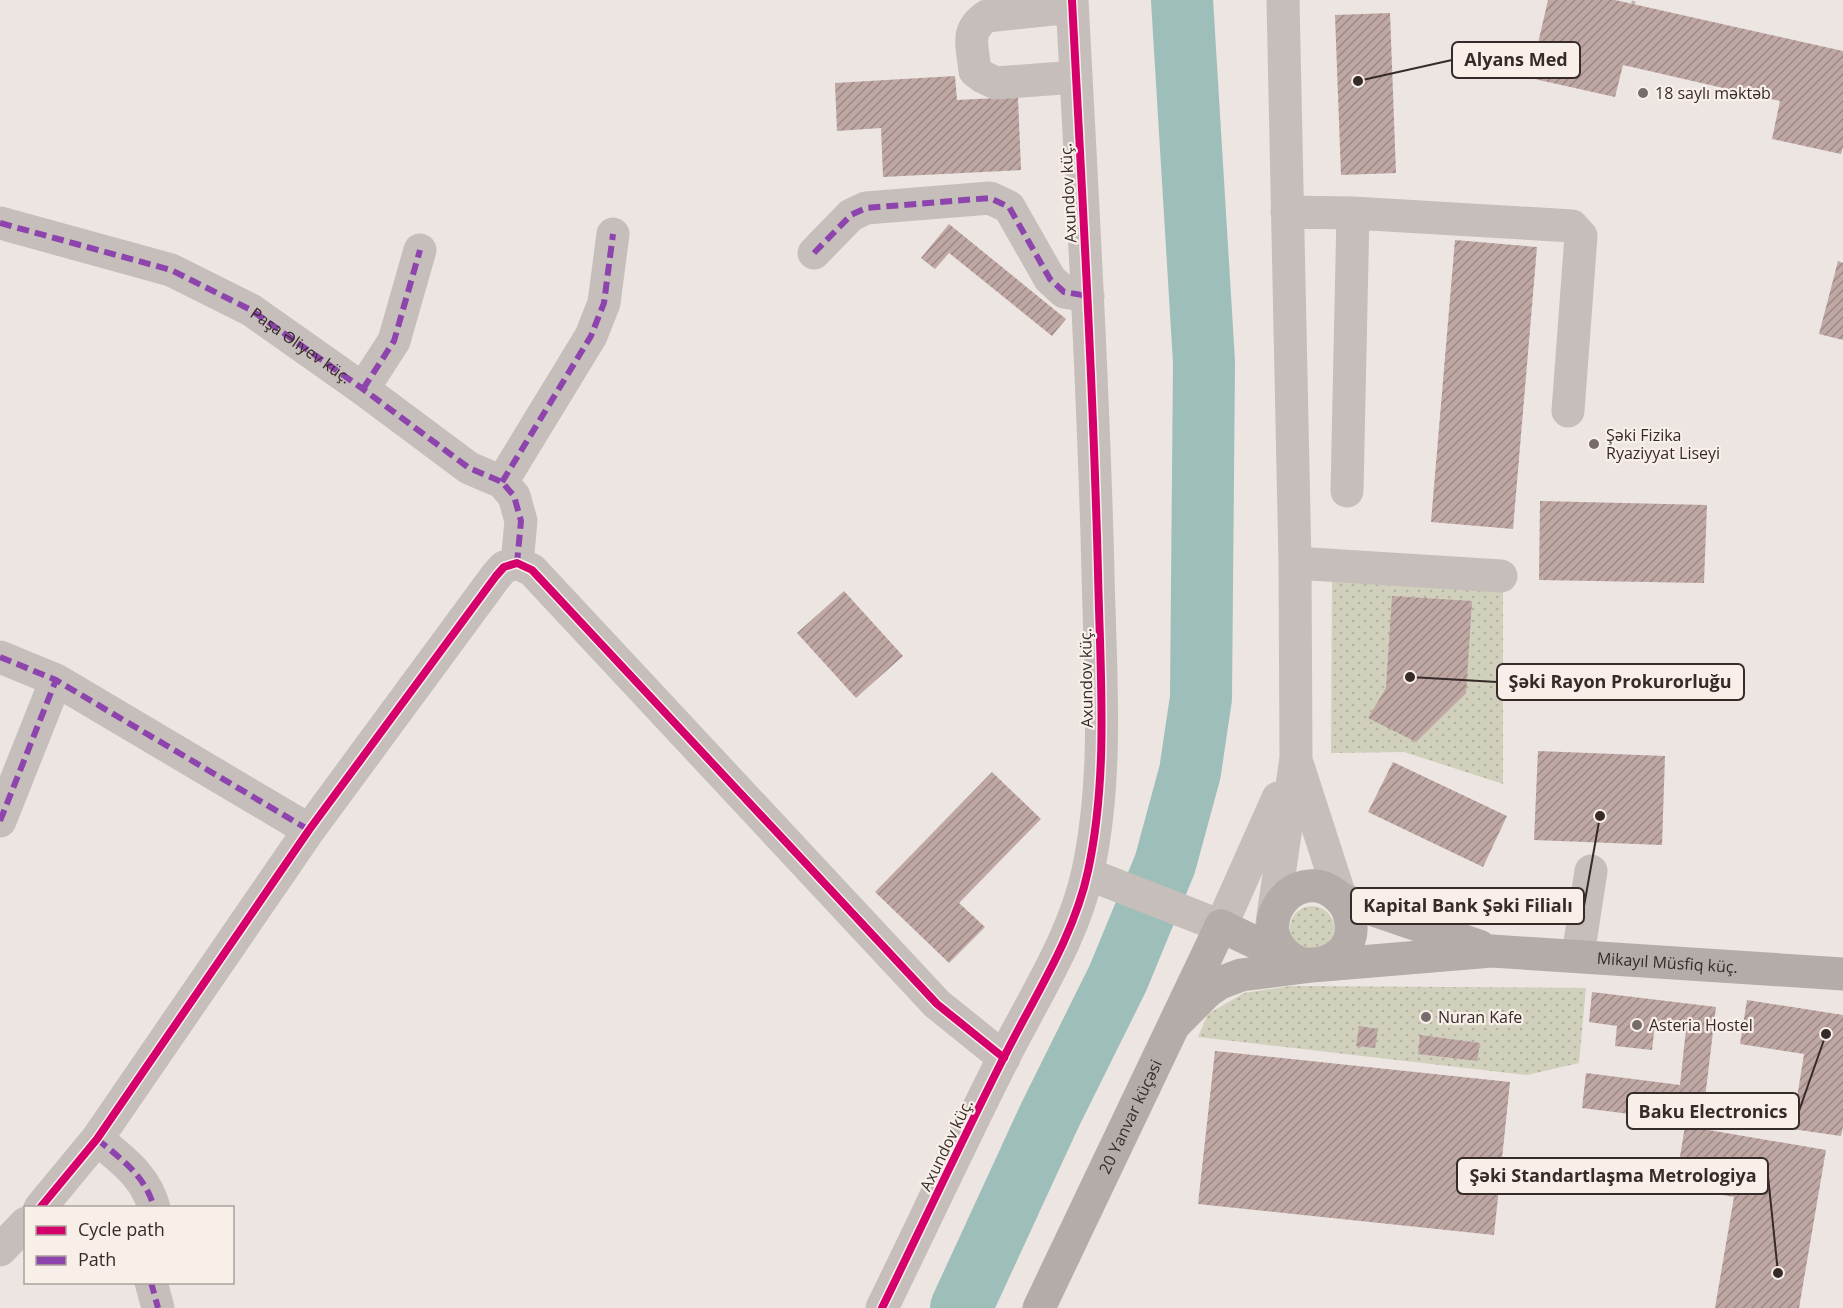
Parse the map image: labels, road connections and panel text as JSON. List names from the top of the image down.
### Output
{
  "streets": {
    "main road": ["Mikayıl Müsfiq küç.", "20 Yanvar küçəsi"],
    "street": ["Axundov küç.", "Paşa Əliyev küç."]
  },
  "places": [
    "Alyans Med",
    "18 saylı məktəb",
    "Şəki Fizika Ryaziyyat Liseyi",
    "Şəki Rayon Prokurorluğu",
    "Kapital Bank Şəki Filialı",
    "Nuran Kafe",
    "Asteria Hostel",
    "Baku Electronics",
    "Şəki Standartlaşma Metrologiya"
  ],
  "legend": ["Cycle path", "Path"]
}
